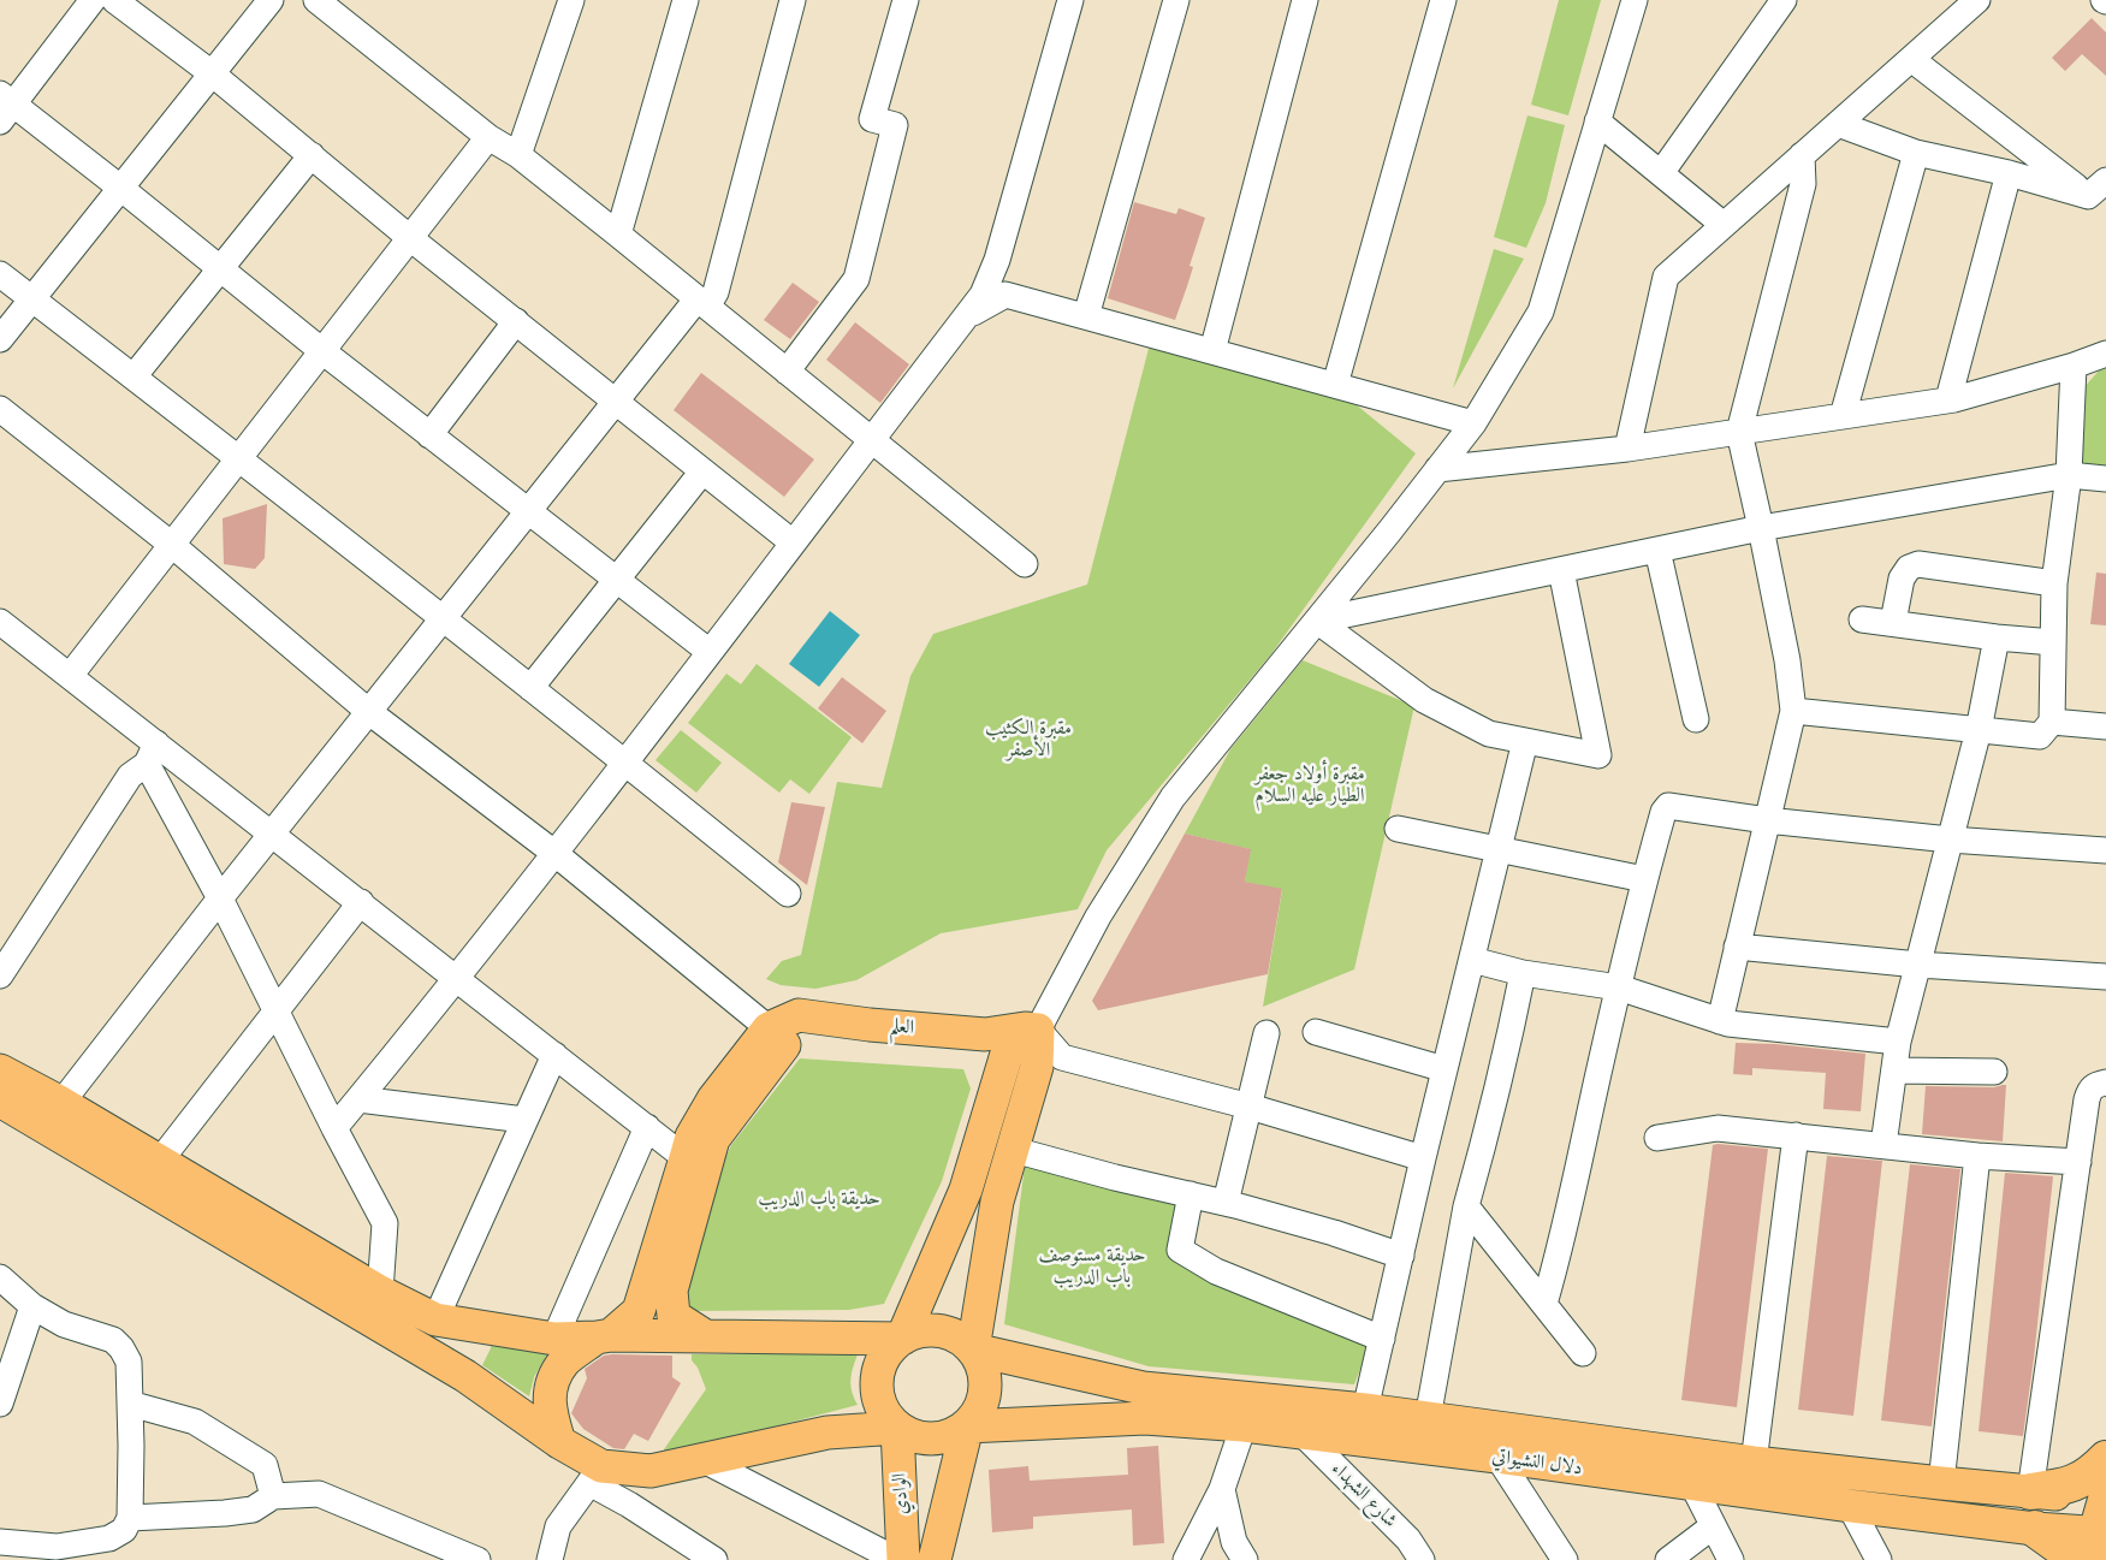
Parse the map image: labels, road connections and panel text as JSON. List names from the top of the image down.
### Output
{
  "streets": {
    "main road": ["العلم", "دلال النشيواتي", "الوادي"],
    "street": ["شارع الشهداء"]
  },
  "crossings": [
    ["دلال النشيواتي", "الوادي"],
    ["دلال النشيواتي", "شارع الشهداء"]
  ],
  "parks": [
    "مقبرة الكثيب الأصفر",
    "مقبرة أولاد جعفر الطيار عليه السلام",
    "حديقة باب الدريب",
    "حديقة مستوصف باب الدريب"
  ]
}
